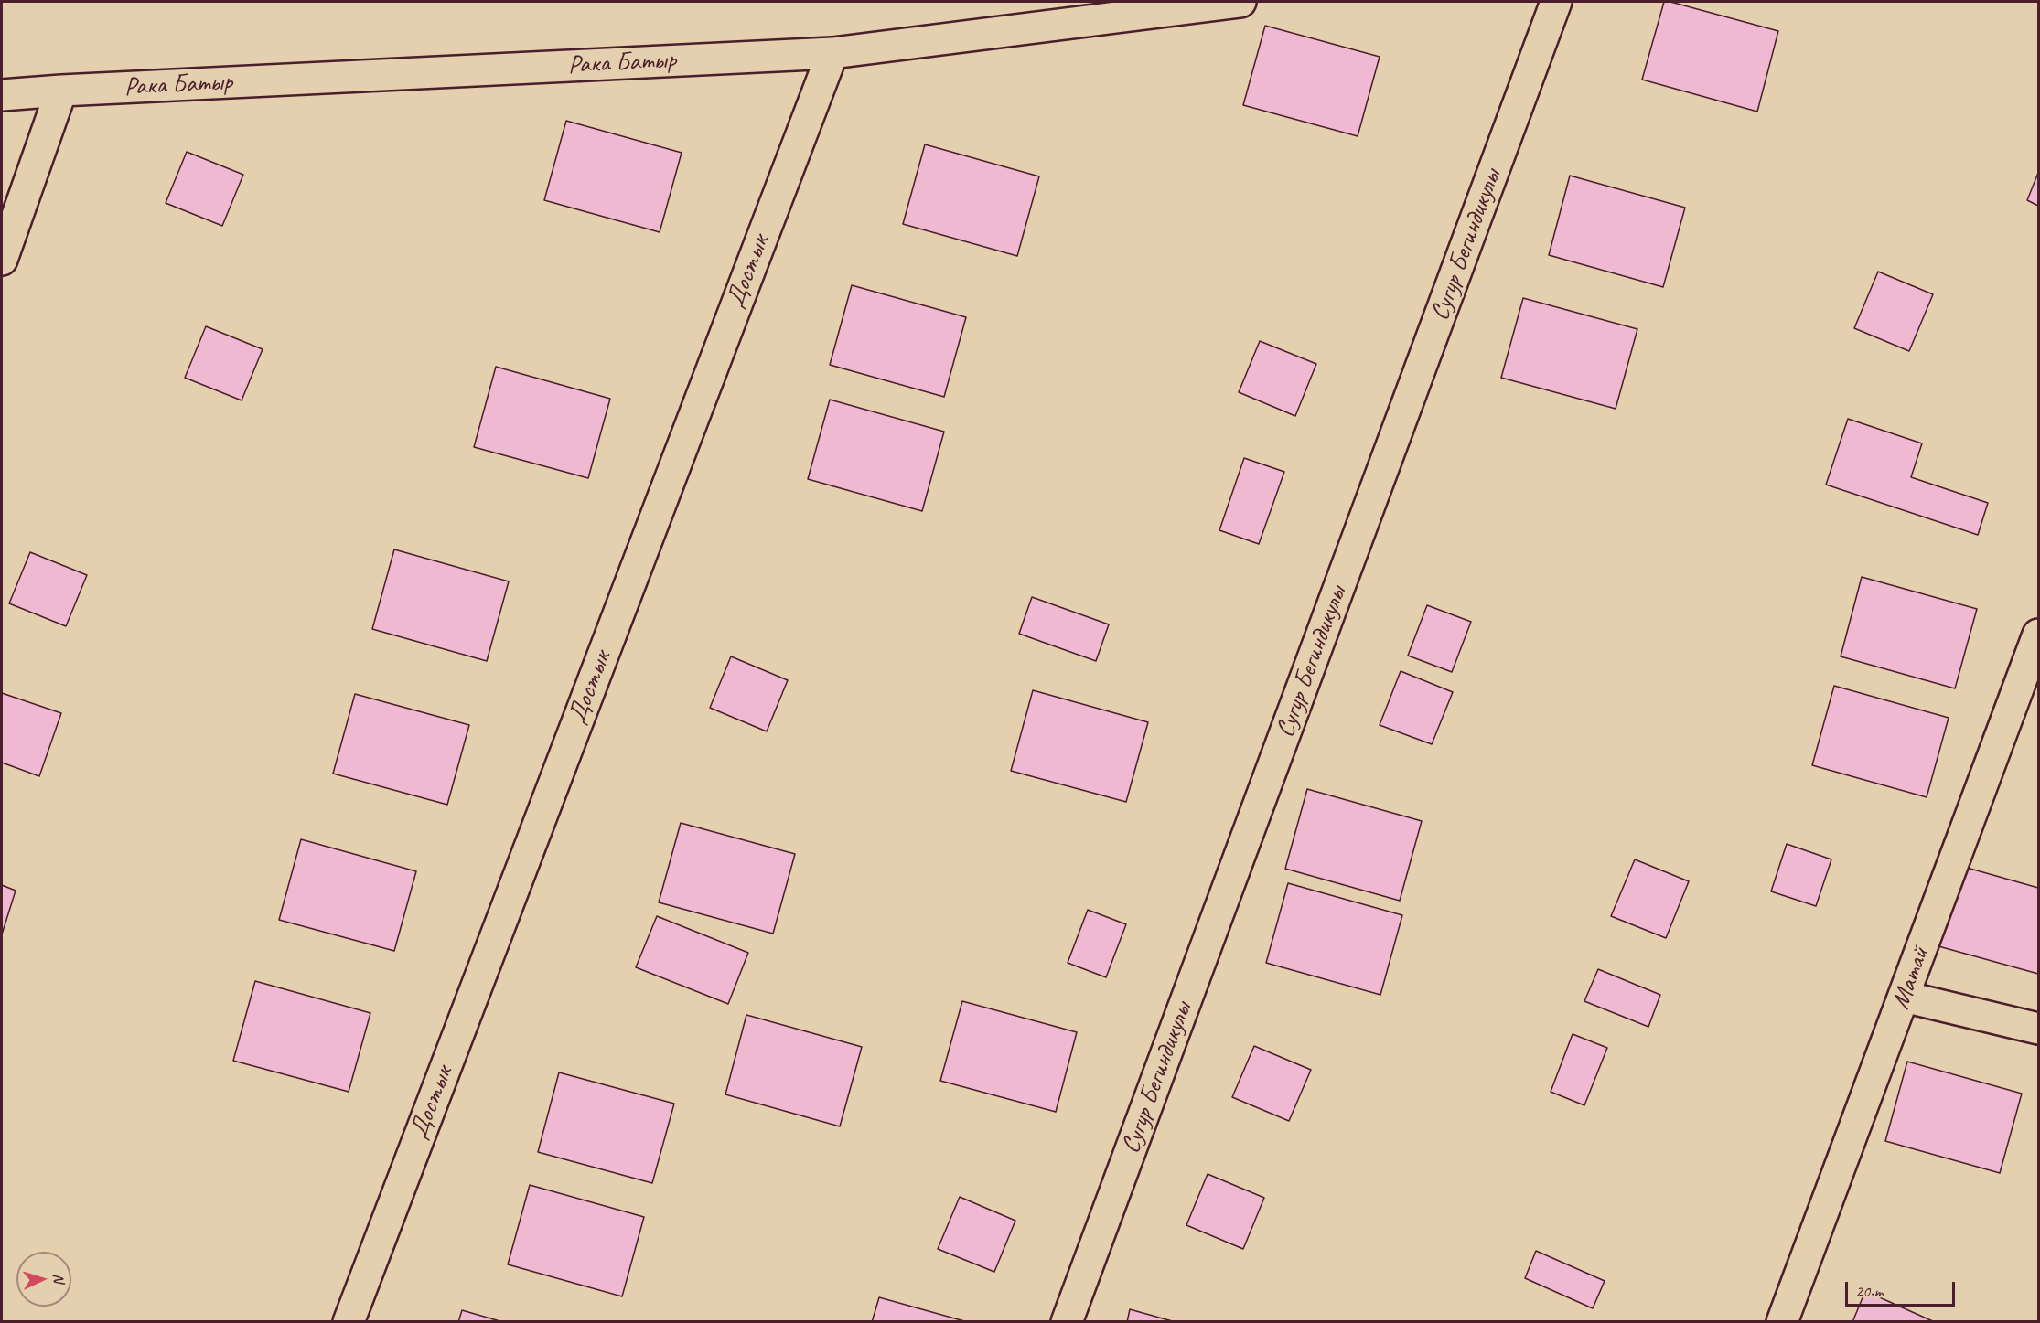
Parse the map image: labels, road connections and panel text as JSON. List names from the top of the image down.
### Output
{
  "streets": {
    "street": [
      "Рака Батыр",
      "Сугур Бегиндикулы",
      "Достык",
      "Матай"
    ]
  },
  "crossings": [
    ["Рака Батыр", "Достык"]
  ],
  "scale_bar": "20 m",
  "north": "right"
}
